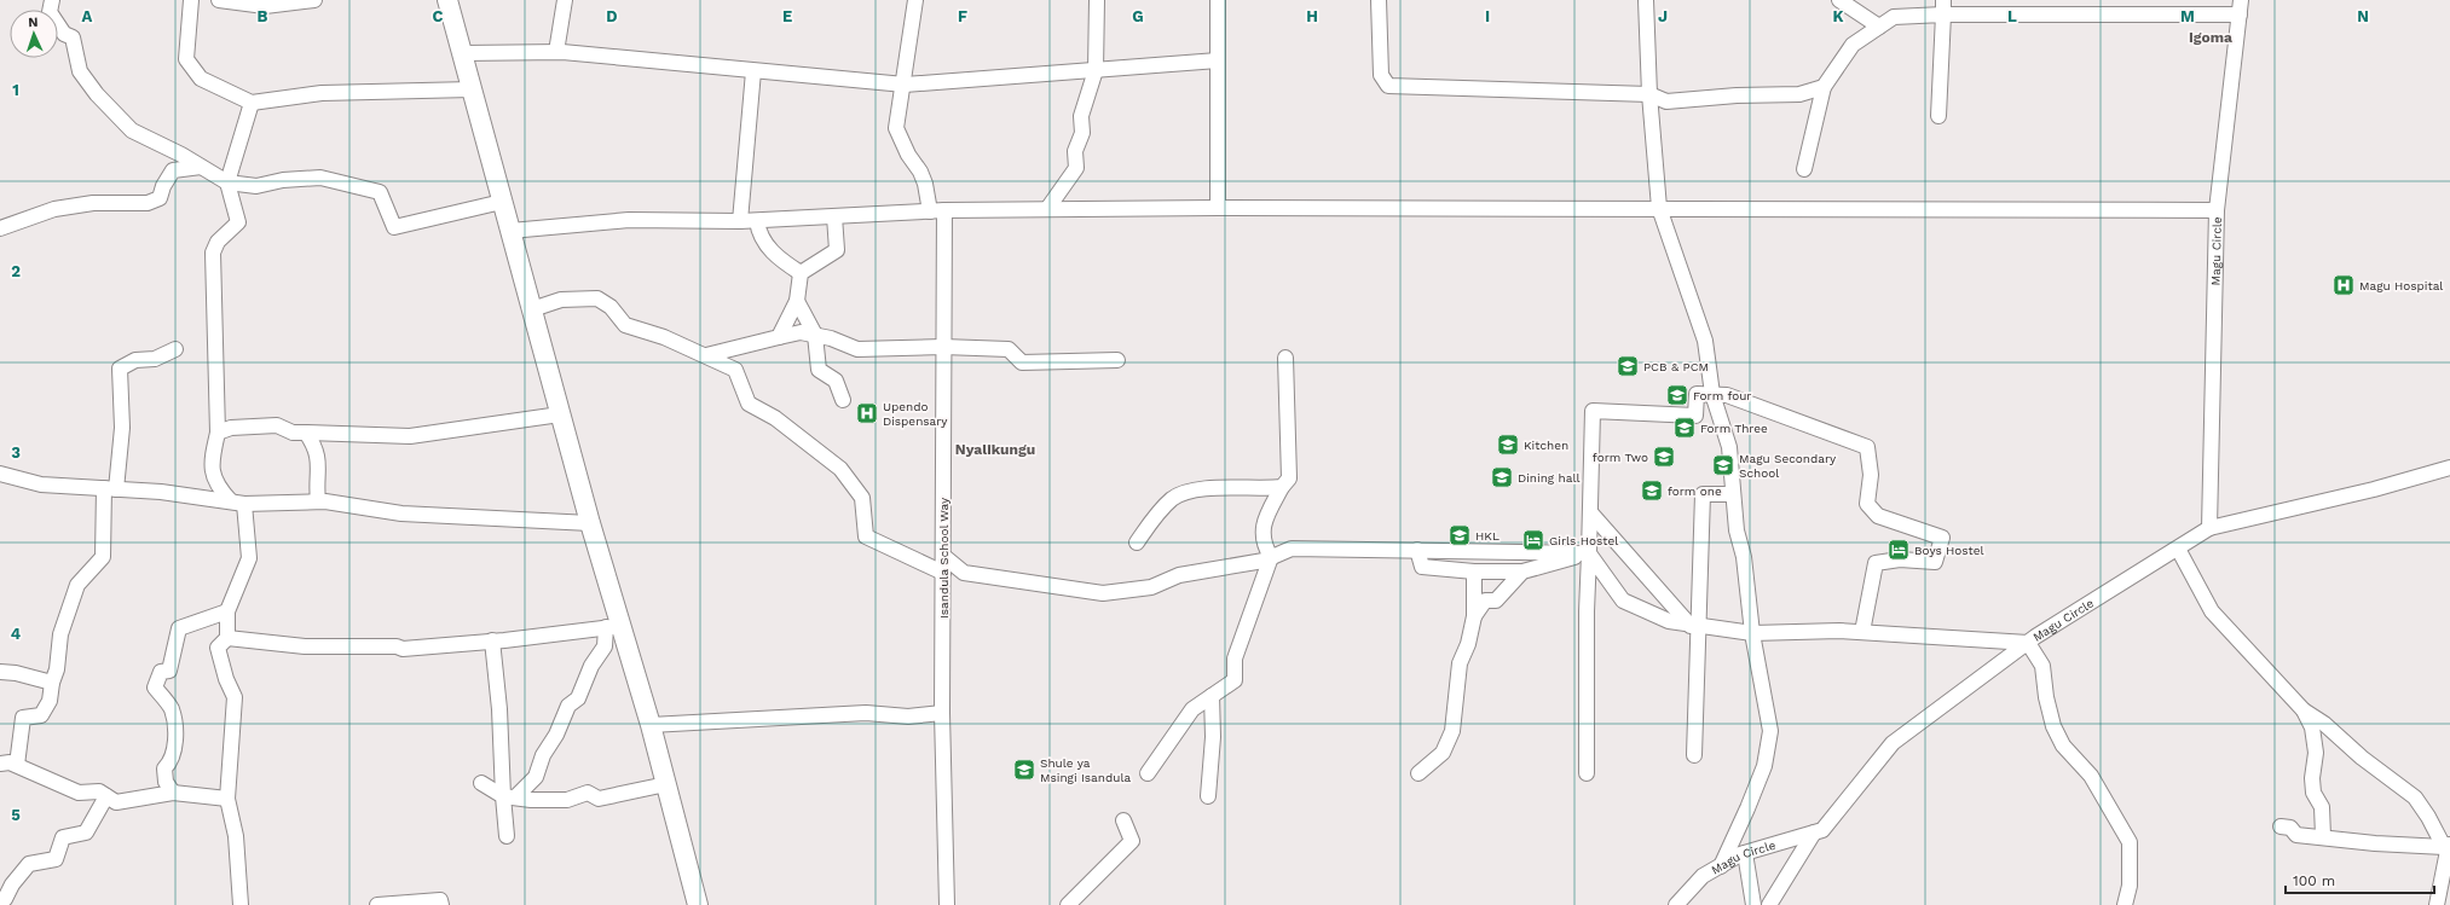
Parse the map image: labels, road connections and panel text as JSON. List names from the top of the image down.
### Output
{
  "streets": {
    "street": ["Magu Circle", "Isandula School Way"]
  },
  "districts": ["Igoma", "Nyalikungu"],
  "places": {
    "hospital": ["Magu Hospital", "Upendo Dispensary"],
    "school or university": [
      "PCB & PCM",
      "Form four",
      "Form Three",
      "Kitchen",
      "form Two",
      "Magu Secondary School",
      "Dining hall",
      "form one",
      "HKL",
      "Shule ya Msingi Isandula"
    ],
    "hotel": ["Girls Hostel", "Boys Hostel"]
  },
  "scale_bar": "100 m",
  "north": "top",
  "grid": {
    "columns": [
      "A",
      "B",
      "C",
      "D",
      "E",
      "F",
      "G",
      "H",
      "I",
      "J",
      "K",
      "L",
      "M",
      "N"
    ],
    "rows": [
      "1",
      "2",
      "3",
      "4",
      "5"
    ]
  }
}
